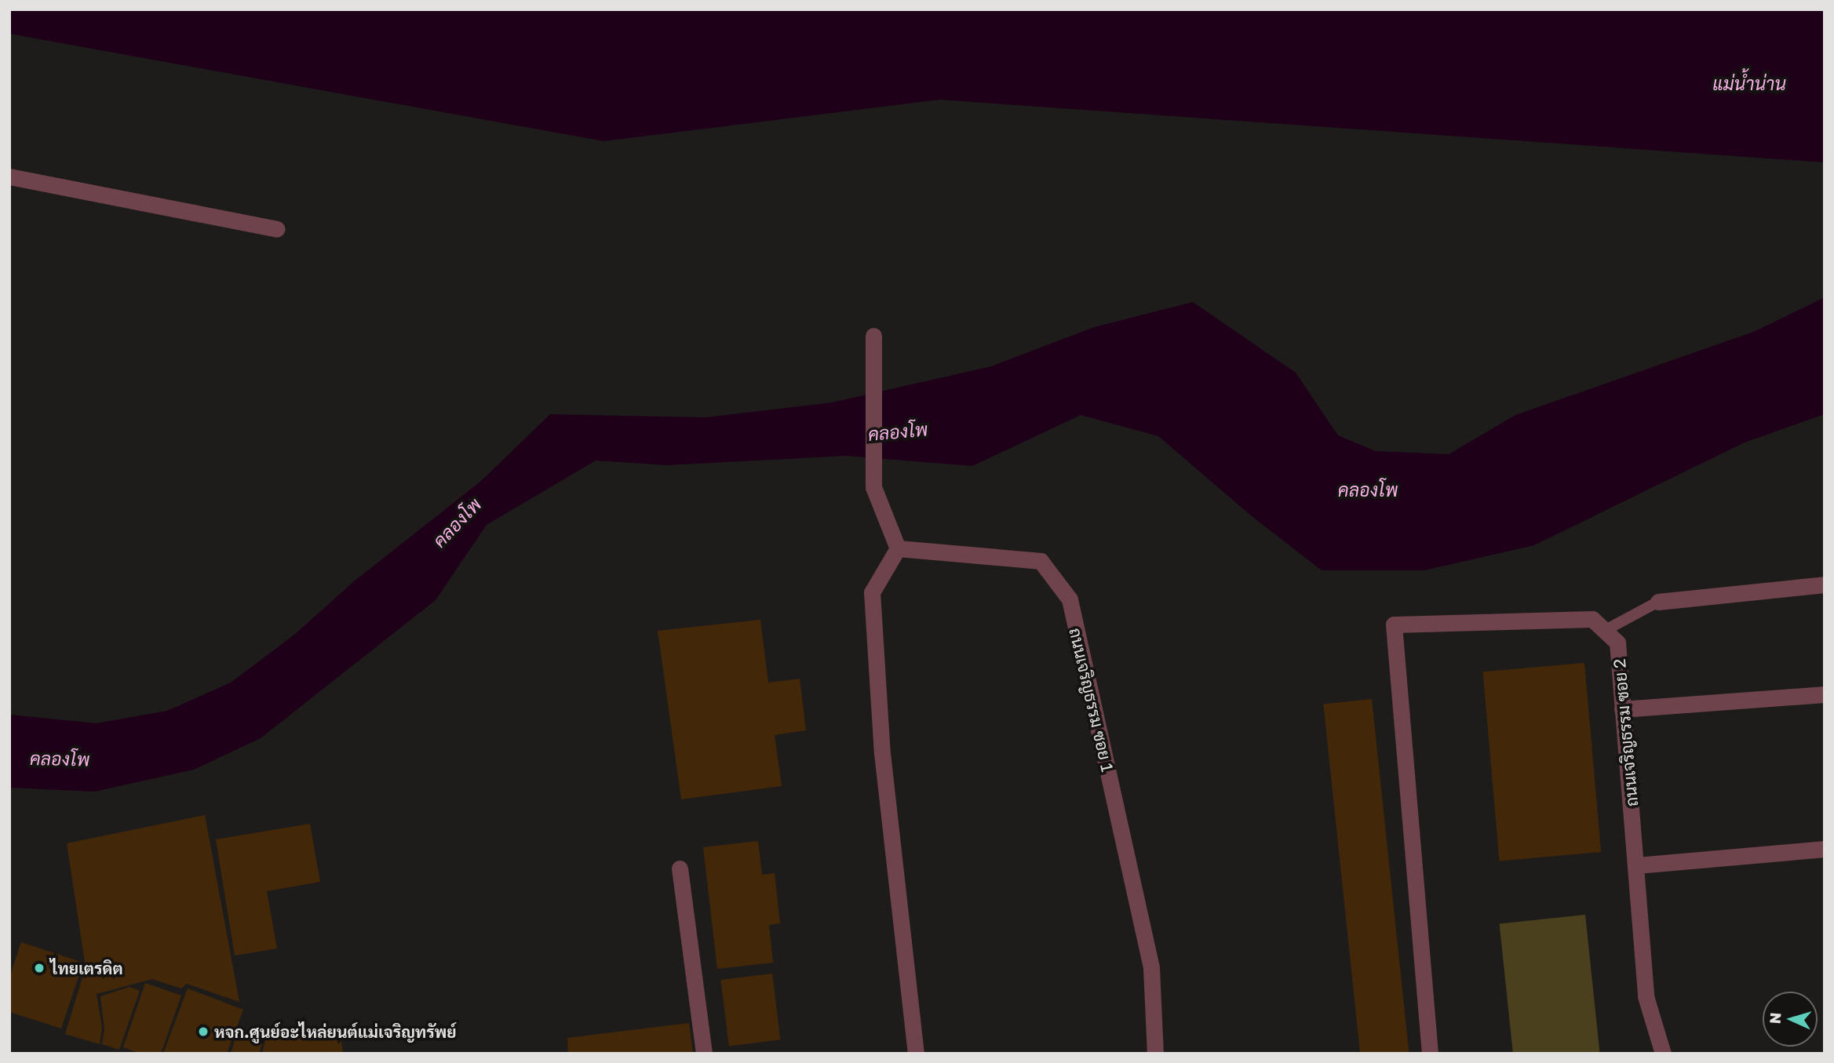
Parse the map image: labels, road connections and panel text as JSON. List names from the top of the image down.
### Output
{
  "streets": {
    "street": ["ถนนเจริญธรรม ซอย 1", "ถนนเจริญธรรม ซอย 2"]
  },
  "water": ["แม่น้ำน่าน", "คลองโพ"],
  "places": ["ไทยเตรดิต", "หจก.ศูนย์อะไหล่ยนต์แม่เจริญทรัพย์"],
  "north": "left"
}
